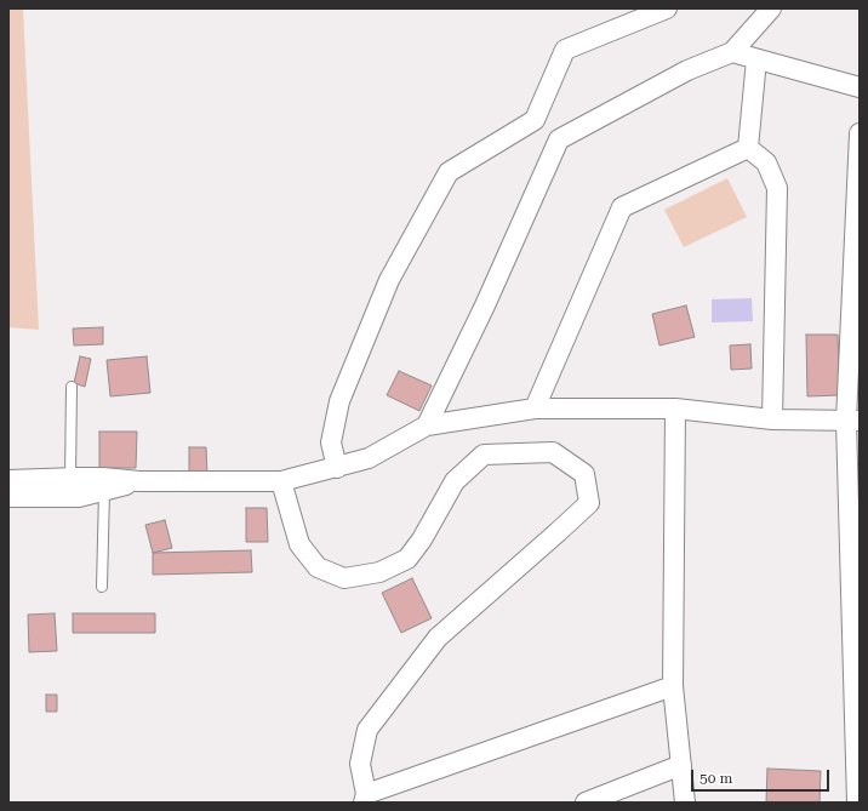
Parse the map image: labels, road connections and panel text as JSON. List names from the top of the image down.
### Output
{
  "scale_bar": "50 m"
}
